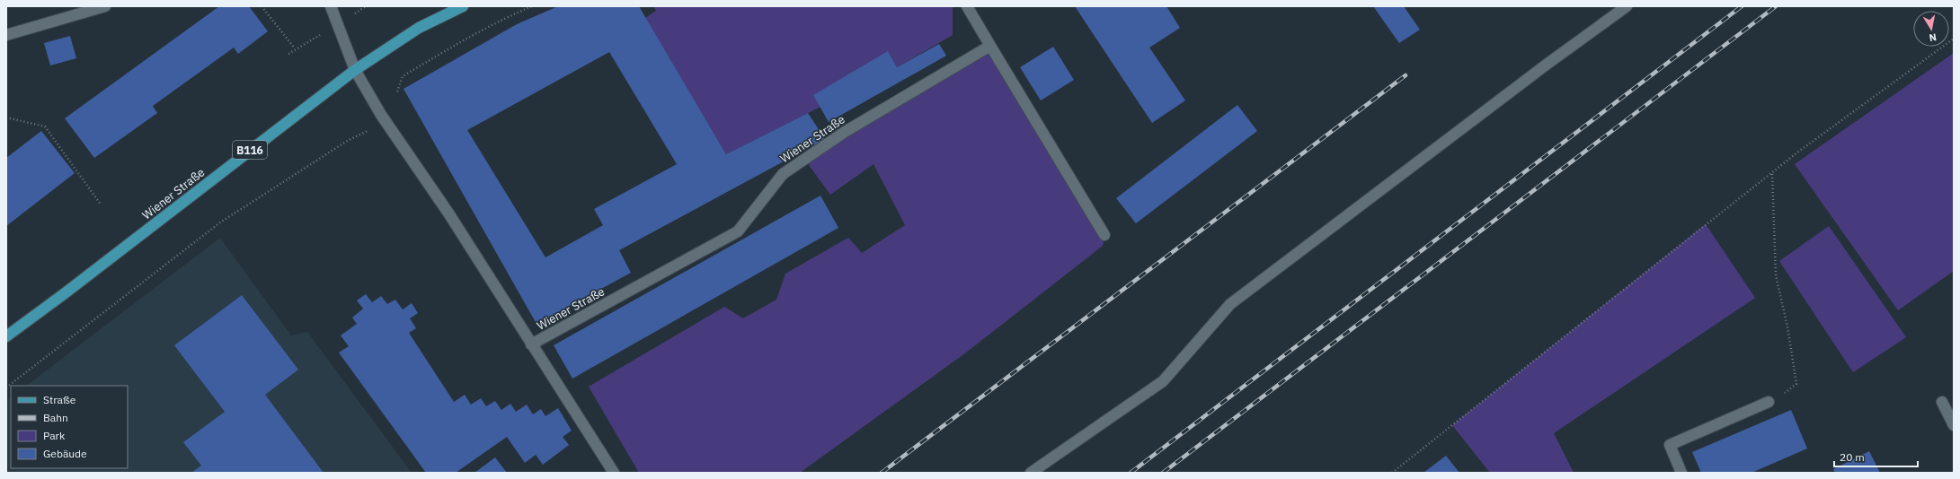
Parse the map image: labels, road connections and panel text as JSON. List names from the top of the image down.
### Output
{
  "streets": {
    "main road": ["Wiener Straße", "B116"]
  },
  "legend": [
    "Straße",
    "Bahn",
    "Park",
    "Gebäude"
  ],
  "scale_bar": "20 m",
  "north": "bottom"
}
